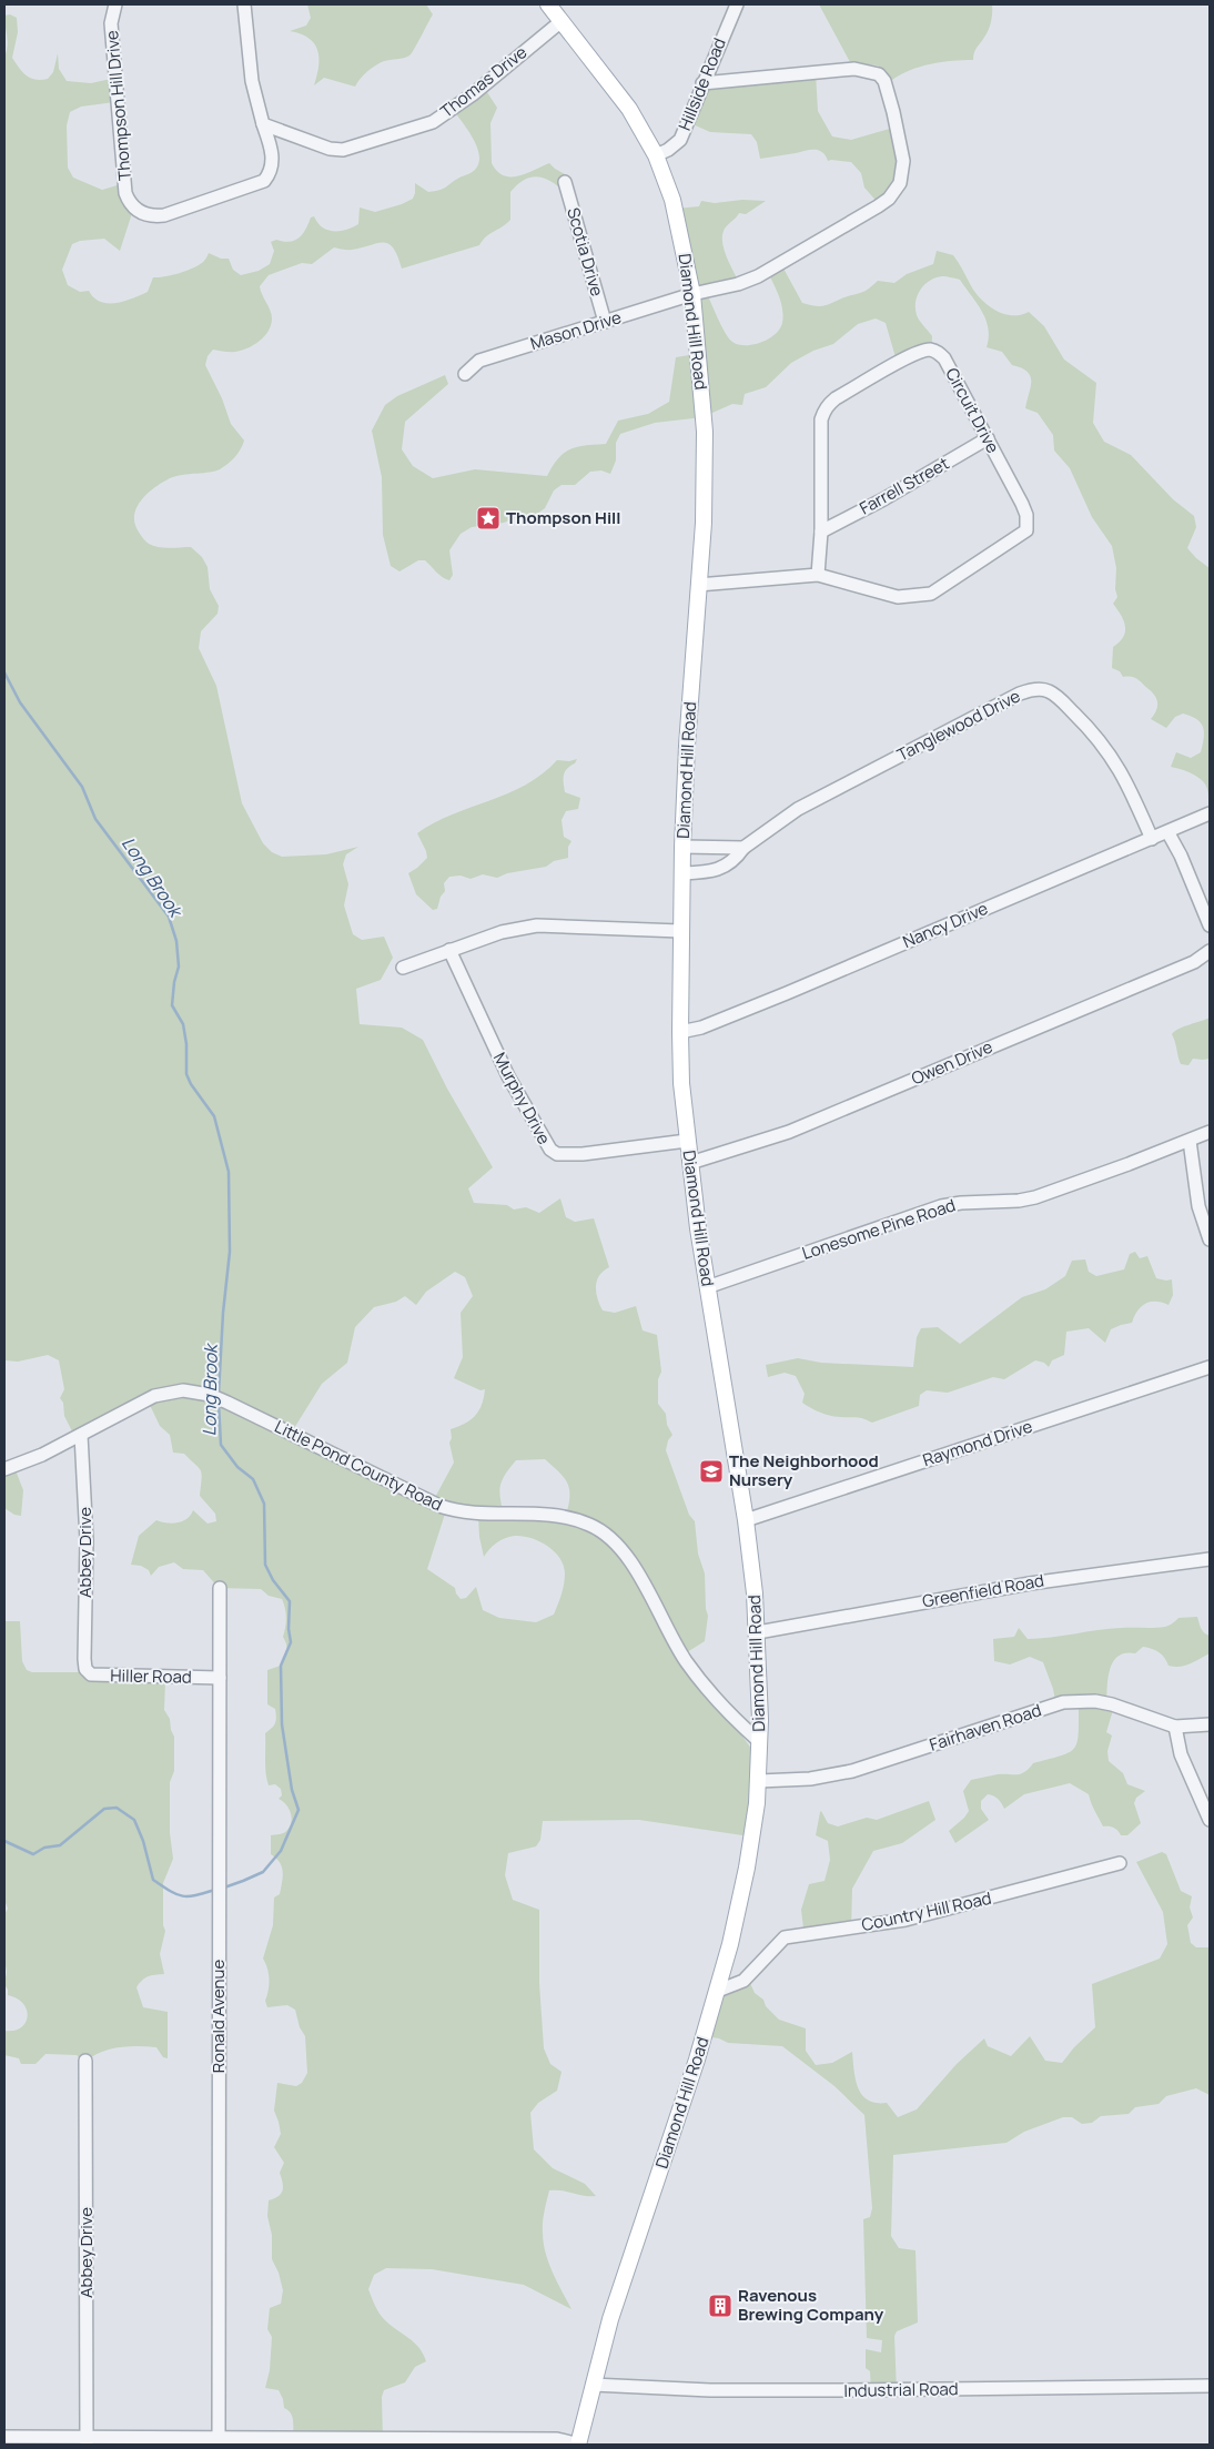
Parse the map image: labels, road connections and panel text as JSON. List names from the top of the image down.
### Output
{
  "streets": {
    "main road": ["Diamond Hill Road"],
    "street": [
      "Thomas Drive",
      "Hillside Road",
      "Thompson Hill Drive",
      "Scotia Drive",
      "Mason Drive",
      "Circuit Drive",
      "Farrell Street",
      "Tanglewood Drive",
      "Nancy Drive",
      "Owen Drive",
      "Murphy Drive",
      "Lonesome Pine Road",
      "Raymond Drive",
      "Little Pond County Road",
      "Abbey Drive",
      "Greenfield Road",
      "Hiller Road",
      "Fairhaven Road",
      "Country Hill Road",
      "Ronald Avenue",
      "Industrial Road"
    ]
  },
  "crossings": [
    ["Thomas Drive", "Thompson Hill Drive"],
    ["Thomas Drive", "Diamond Hill Road"],
    ["Hillside Road", "Diamond Hill Road"],
    ["Hillside Road", "Mason Drive"],
    ["Scotia Drive", "Mason Drive"],
    ["Diamond Hill Road", "Mason Drive"],
    ["Diamond Hill Road", "Circuit Drive"],
    ["Diamond Hill Road", "Tanglewood Drive"],
    ["Diamond Hill Road", "Nancy Drive"],
    ["Diamond Hill Road", "Owen Drive"],
    ["Diamond Hill Road", "Murphy Drive"],
    ["Diamond Hill Road", "Lonesome Pine Road"],
    ["Diamond Hill Road", "Raymond Drive"],
    ["Diamond Hill Road", "Little Pond County Road"],
    ["Diamond Hill Road", "Greenfield Road"],
    ["Diamond Hill Road", "Fairhaven Road"],
    ["Diamond Hill Road", "Country Hill Road"],
    ["Diamond Hill Road", "Industrial Road"],
    ["Circuit Drive", "Farrell Street"],
    ["Tanglewood Drive", "Nancy Drive"],
    ["Little Pond County Road", "Abbey Drive"],
    ["Abbey Drive", "Hiller Road"],
    ["Hiller Road", "Ronald Avenue"]
  ],
  "water": ["Long Brook"],
  "places": {
    "place": ["Thompson Hill"],
    "school or university": ["The Neighborhood Nursery"],
    "building": ["Ravenous Brewing Company"]
  }
}
